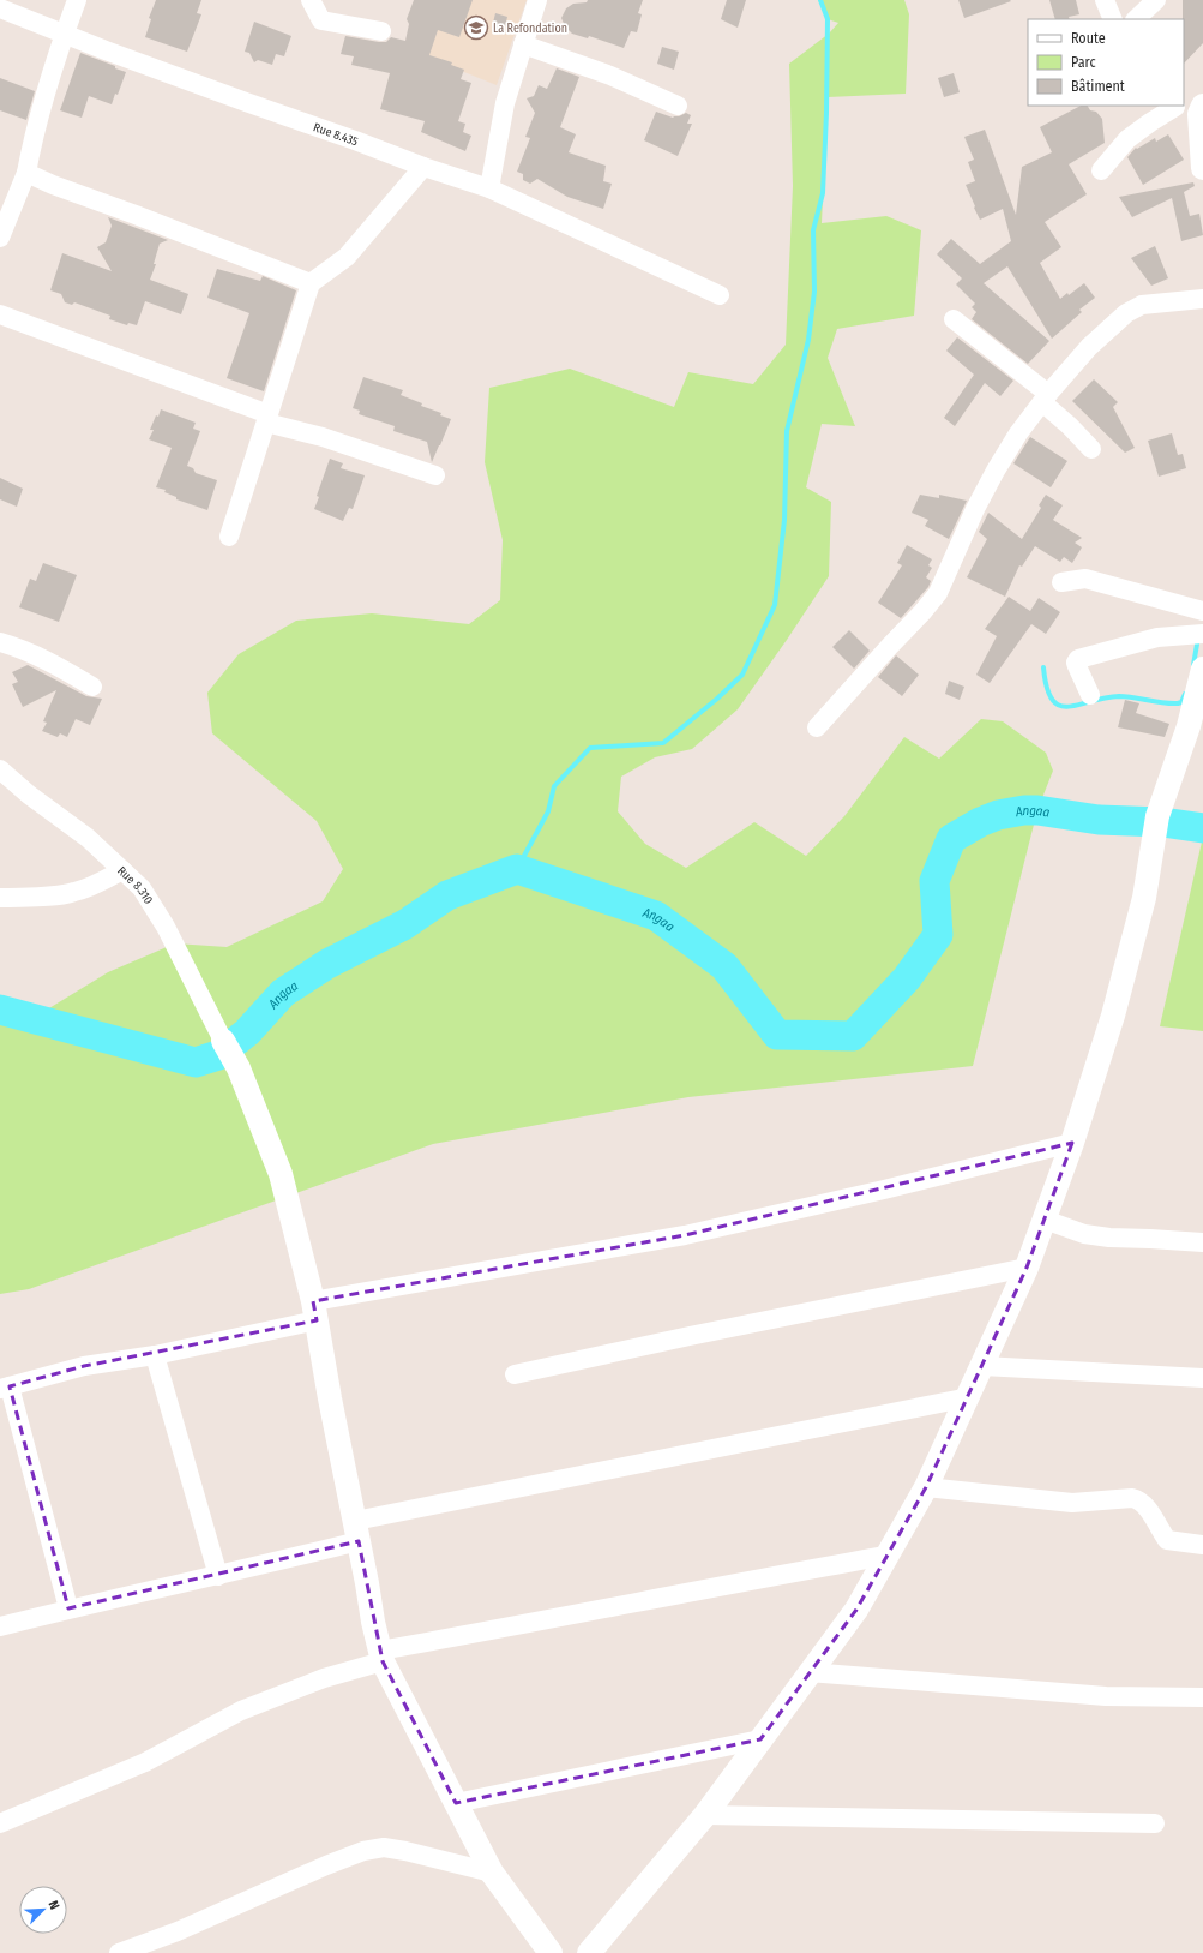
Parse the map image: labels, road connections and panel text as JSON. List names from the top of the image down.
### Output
{
  "streets": {
    "street": ["Rue 8.435", "Rue 8.310"]
  },
  "water": ["Angaa"],
  "places": {
    "school or university": ["La Refondation"]
  },
  "legend": ["Route", "Parc", "Bâtiment"],
  "north": "top right"
}
